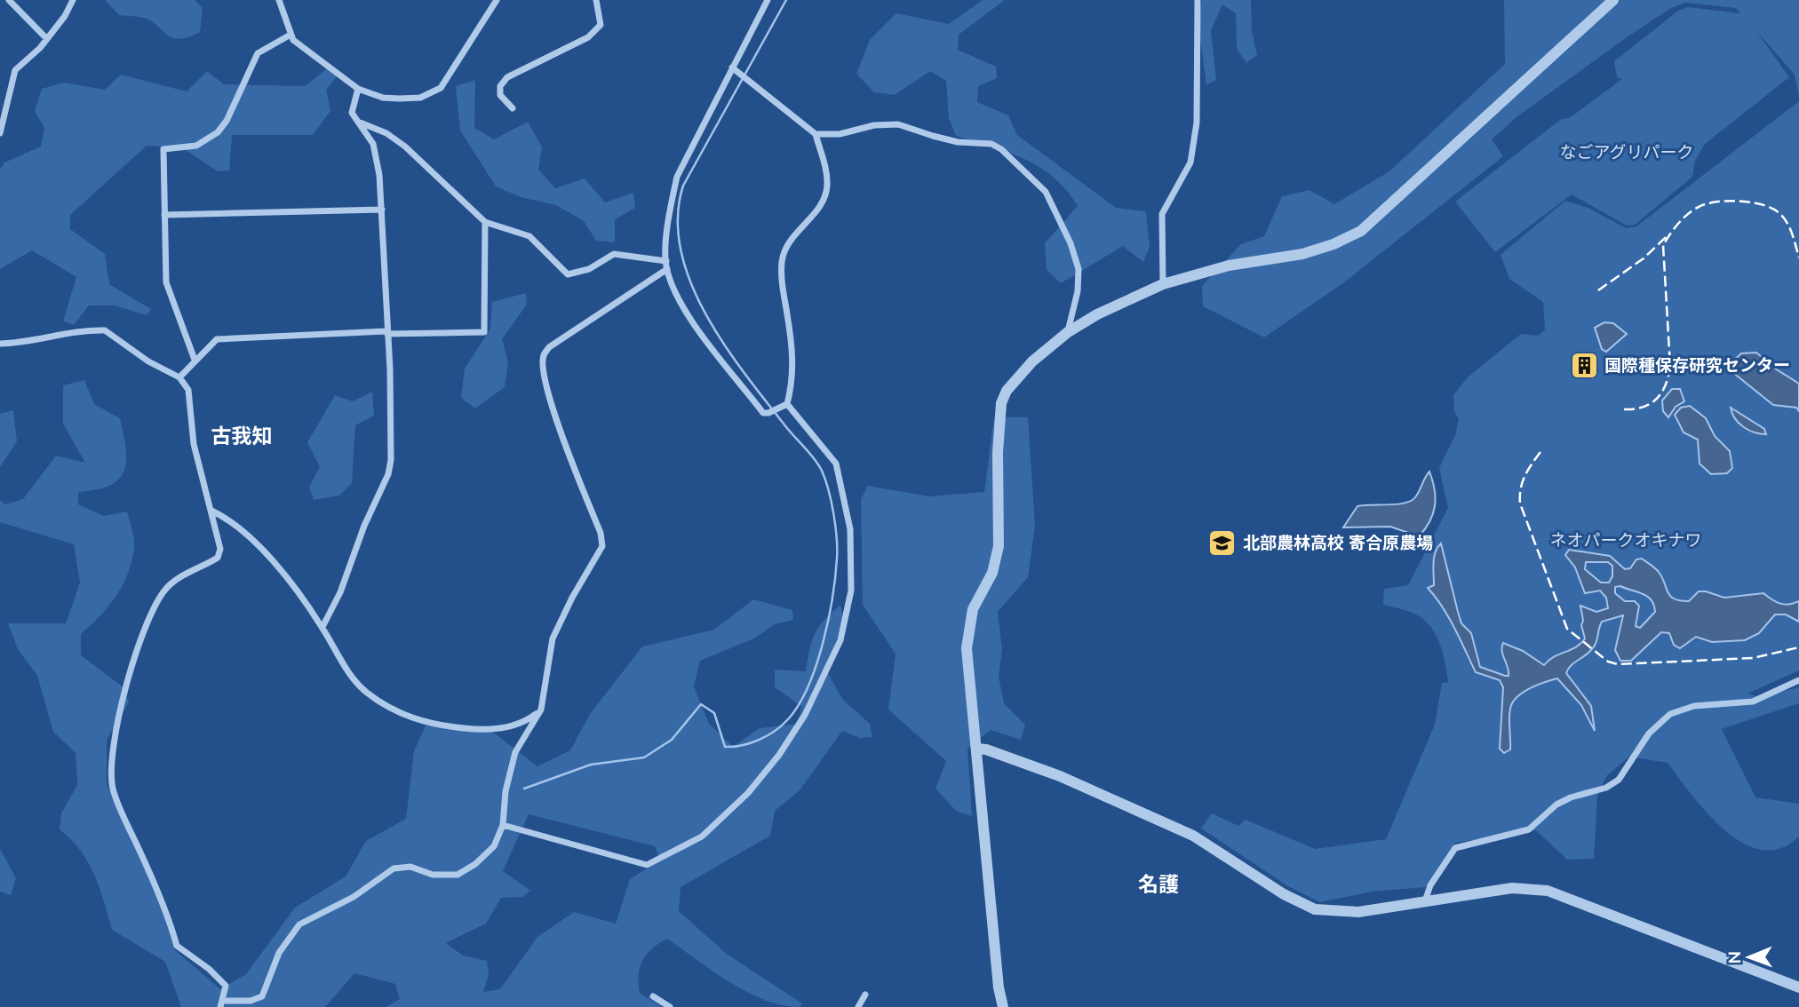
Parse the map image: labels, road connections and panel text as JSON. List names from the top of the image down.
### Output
{
  "districts": ["古我知", "名護"],
  "parks": ["なごアグリパーク", "ネオパークオキナワ"],
  "places": {
    "building": ["国際種保存研究センター"],
    "school or university": ["北部農林高校 寄合原農場"]
  },
  "north": "left"
}
